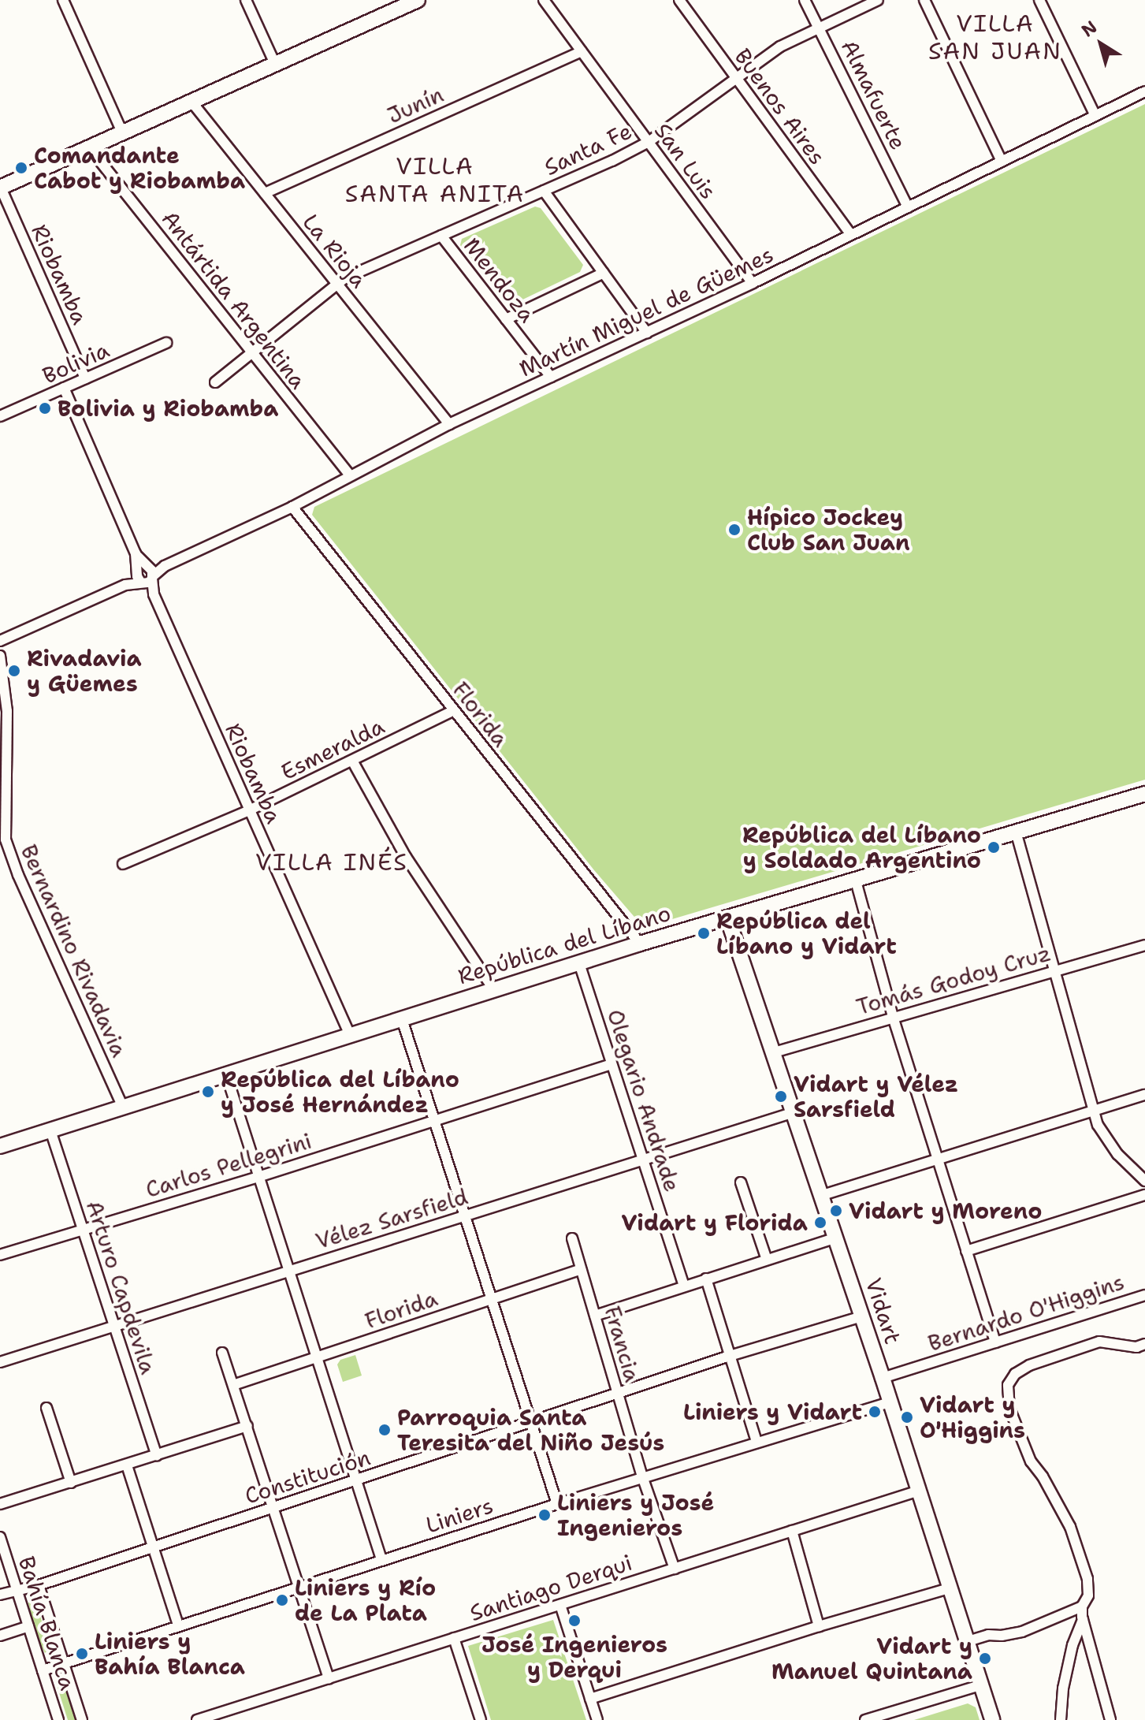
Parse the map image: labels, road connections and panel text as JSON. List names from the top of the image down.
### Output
{
  "streets": {
    "main road": ["República del Líbano", "Vidart"],
    "street": [
      "Almafuerte",
      "Junín",
      "Buenos Aires",
      "Santa Fe",
      "San Luis",
      "La Rioja",
      "Riobamba",
      "Mendoza",
      "Antártida Argentina",
      "Martín Miguel de Güemes",
      "Bolivia",
      "Florida",
      "Esmeralda",
      "Bernardino Rivadavia",
      "Tomás Godoy Cruz",
      "Olegario Andrade",
      "Carlos Pellegrini",
      "Vélez Sarsfield",
      "Arturo Capdevila",
      "Bernardo O'Higgins",
      "Francia",
      "Constitución",
      "Liniers",
      "Santiago Derqui",
      "Bahía Blanca"
    ]
  },
  "crossings": [
    ["Almafuerte", "Santa Fe"],
    ["Almafuerte", "Martín Miguel de Güemes"],
    ["Junín", "San Luis"],
    ["Junín", "La Rioja"],
    ["Buenos Aires", "Santa Fe"],
    ["Buenos Aires", "Martín Miguel de Güemes"],
    ["Santa Fe", "San Luis"],
    ["Santa Fe", "La Rioja"],
    ["Santa Fe", "Mendoza"],
    ["Santa Fe", "Antártida Argentina"],
    ["San Luis", "Martín Miguel de Güemes"],
    ["La Rioja", "Martín Miguel de Güemes"],
    ["Riobamba", "Martín Miguel de Güemes"],
    ["Riobamba", "Bolivia"],
    ["Riobamba", "Esmeralda"],
    ["Riobamba", "República del Líbano"],
    ["Mendoza", "Martín Miguel de Güemes"],
    ["Antártida Argentina", "Martín Miguel de Güemes"],
    ["Martín Miguel de Güemes", "Florida"],
    ["Florida", "Esmeralda"],
    ["Florida", "República del Líbano"],
    ["Florida", "Francia"],
    ["República del Líbano", "Bernardino Rivadavia"],
    ["República del Líbano", "Olegario Andrade"],
    ["República del Líbano", "Arturo Capdevila"],
    ["República del Líbano", "Vidart"],
    ["Tomás Godoy Cruz", "Vidart"],
    ["Olegario Andrade", "Carlos Pellegrini"],
    ["Olegario Andrade", "Vélez Sarsfield"],
    ["Carlos Pellegrini", "Arturo Capdevila"],
    ["Vélez Sarsfield", "Arturo Capdevila"],
    ["Vélez Sarsfield", "Vidart"],
    ["Vidart", "Bernardo O'Higgins"],
    ["Vidart", "Constitución"],
    ["Vidart", "Liniers"],
    ["Vidart", "Santiago Derqui"],
    ["Francia", "Constitución"],
    ["Francia", "Liniers"],
    ["Francia", "Santiago Derqui"],
    ["Constitución", "Bahía Blanca"],
    ["Liniers", "Bahía Blanca"]
  ],
  "districts": ["VILLA SAN JUAN", "VILLA SANTA ANITA", "VILLA INÉS"],
  "places": [
    "Comandante Cabot y Riobamba",
    "Bolivia y Riobamba",
    "Hípico Jockey Club San Juan",
    "Rivadavia y Güemes",
    "República del Líbano y Soldado Argentino",
    "República del Líbano y Vidart",
    "República del Líbano y José Hernández",
    "Vidart y Vélez Sarsfield",
    "Vidart y Moreno",
    "Vidart y Florida",
    "Liniers y Vidart",
    "Vidart y O'Higgins",
    "Parroquia Santa Teresita del Niño Jesús",
    "Liniers y José Ingenieros",
    "Liniers y Río de La Plata",
    "José Ingenieros y Derqui",
    "Liniers y Bahía Blanca",
    "Vidart y Manuel Quintana"
  ],
  "north": "top left"
}
